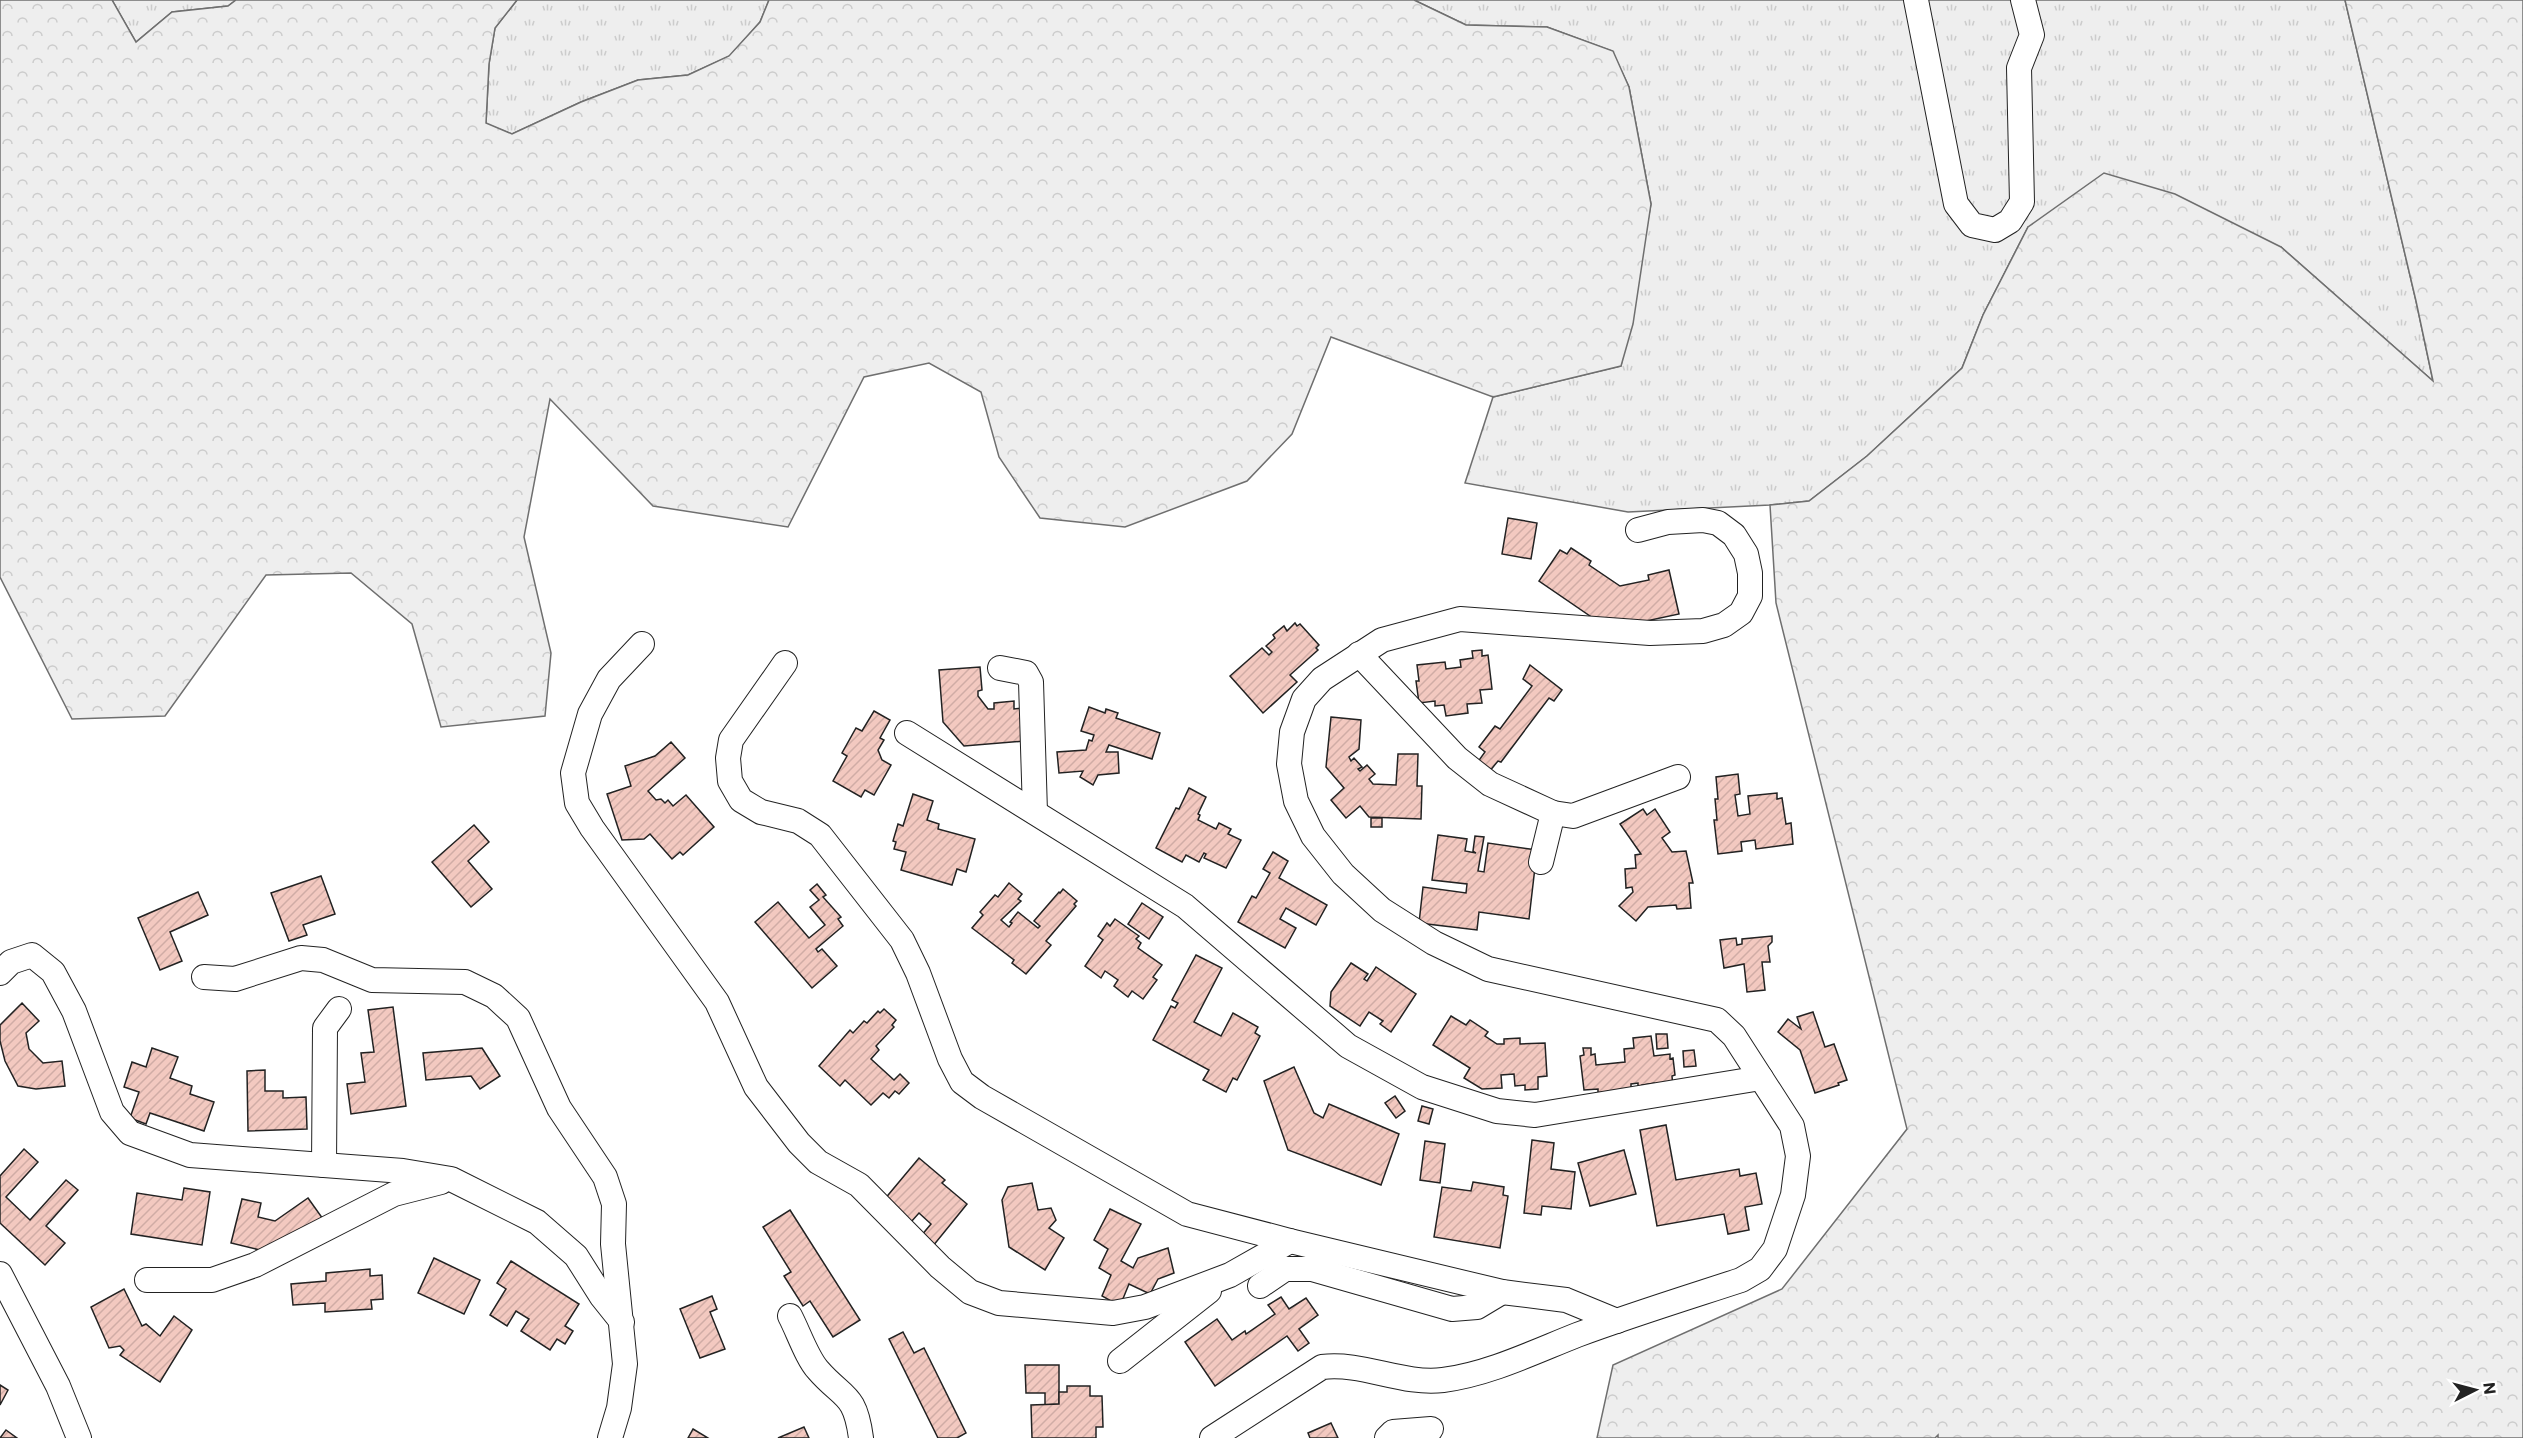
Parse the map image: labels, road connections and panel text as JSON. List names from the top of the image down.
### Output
{
  "north": "right"
}
